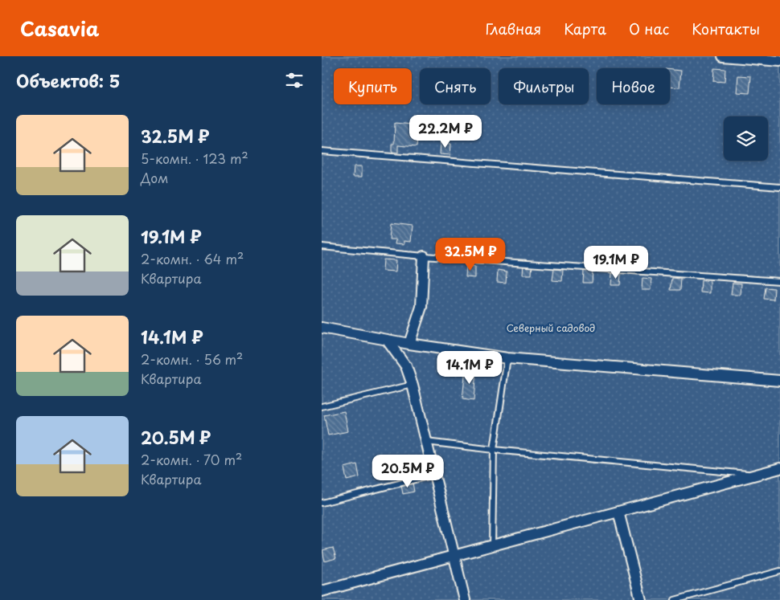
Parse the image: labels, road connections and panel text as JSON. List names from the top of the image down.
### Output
{
  "parks": ["Северный садовод"],
  "page": {
    "header": "Casavia",
    "nav": [
      "Главная",
      "Карта",
      "О нас",
      "Контакты"
    ],
    "heading": "Объектов: 5",
    "chip": [
      "Купить",
      "Снять",
      "Фильтры",
      "Новое"
    ],
    "list": [
      {
        "name": "32.5M ₽",
        "note": "5-комн. · 123 m² · Дом"
      },
      {
        "name": "19.1M ₽",
        "note": "2-комн. · 64 m² · Квартира"
      },
      {
        "name": "14.1M ₽",
        "note": "2-комн. · 56 m² · Квартира"
      },
      {
        "name": "20.5M ₽",
        "note": "2-комн. · 70 m² · Квартира"
      }
    ],
    "price": [
      "22.2M ₽",
      "32.5M ₽",
      "19.1M ₽",
      "14.1M ₽",
      "20.5M ₽"
    ]
  }
}
